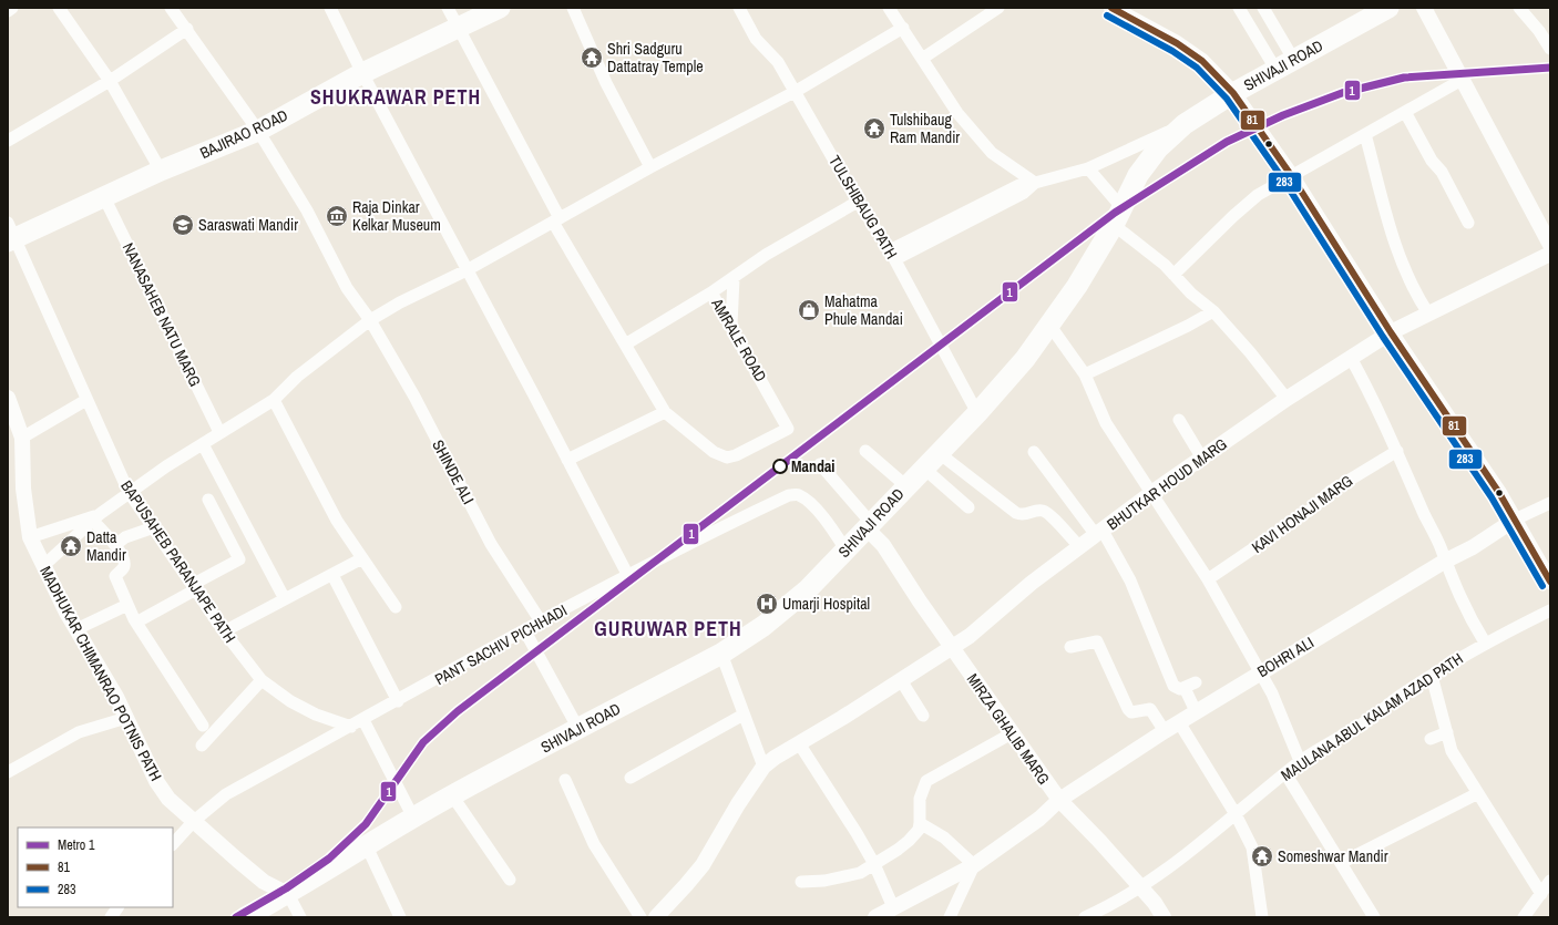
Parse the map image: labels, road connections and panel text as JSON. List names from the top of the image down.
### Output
{
  "streets": {
    "highway": ["SHIVAJI ROAD", "BAJIRAO ROAD"],
    "street": [
      "TULSHIBAUG PATH",
      "NANASAHEB NATU MARG",
      "AMRALE ROAD",
      "SHINDE ALI",
      "BHUTKAR HOUD MARG",
      "KAVI HONAJI MARG",
      "BAPUSAHEB PARANJAPE PATH",
      "PANT SACHIV PICHHADI",
      "BOHRI ALI",
      "MADHUKAR CHIMANRAO POTNIS PATH",
      "MAULANA ABUL KALAM AZAD PATH",
      "MIRZA GHALIB MARG"
    ]
  },
  "crossings": [
    ["SHIVAJI ROAD", "TULSHIBAUG PATH"],
    ["SHIVAJI ROAD", "PANT SACHIV PICHHADI"],
    ["SHIVAJI ROAD", "MADHUKAR CHIMANRAO POTNIS PATH"],
    ["SHIVAJI ROAD", "MIRZA GHALIB MARG"],
    ["BAJIRAO ROAD", "NANASAHEB NATU MARG"],
    ["BAJIRAO ROAD", "SHINDE ALI"],
    ["BAJIRAO ROAD", "BAPUSAHEB PARANJAPE PATH"],
    ["SHINDE ALI", "PANT SACHIV PICHHADI"],
    ["BHUTKAR HOUD MARG", "MIRZA GHALIB MARG"],
    ["BAPUSAHEB PARANJAPE PATH", "PANT SACHIV PICHHADI"],
    ["PANT SACHIV PICHHADI", "MADHUKAR CHIMANRAO POTNIS PATH"],
    ["BOHRI ALI", "MIRZA GHALIB MARG"],
    ["MAULANA ABUL KALAM AZAD PATH", "MIRZA GHALIB MARG"]
  ],
  "districts": ["SHUKRAWAR PETH", "GURUWAR PETH"],
  "places": {
    "temple": [
      "Shri Sadguru Dattatray Temple",
      "Tulshibaug Ram Mandir",
      "Datta Mandir",
      "Someshwar Mandir"
    ],
    "museum": ["Raja Dinkar Kelkar Museum"],
    "school or university": ["Saraswati Mandir"],
    "shop": ["Mahatma Phule Mandai"],
    "other": ["Mandai"],
    "hospital": ["Umarji Hospital"]
  },
  "lines": ["transit line 81", "transit line 283", "metro line 1"],
  "legend": ["Metro 1", "81", "283"]
}
